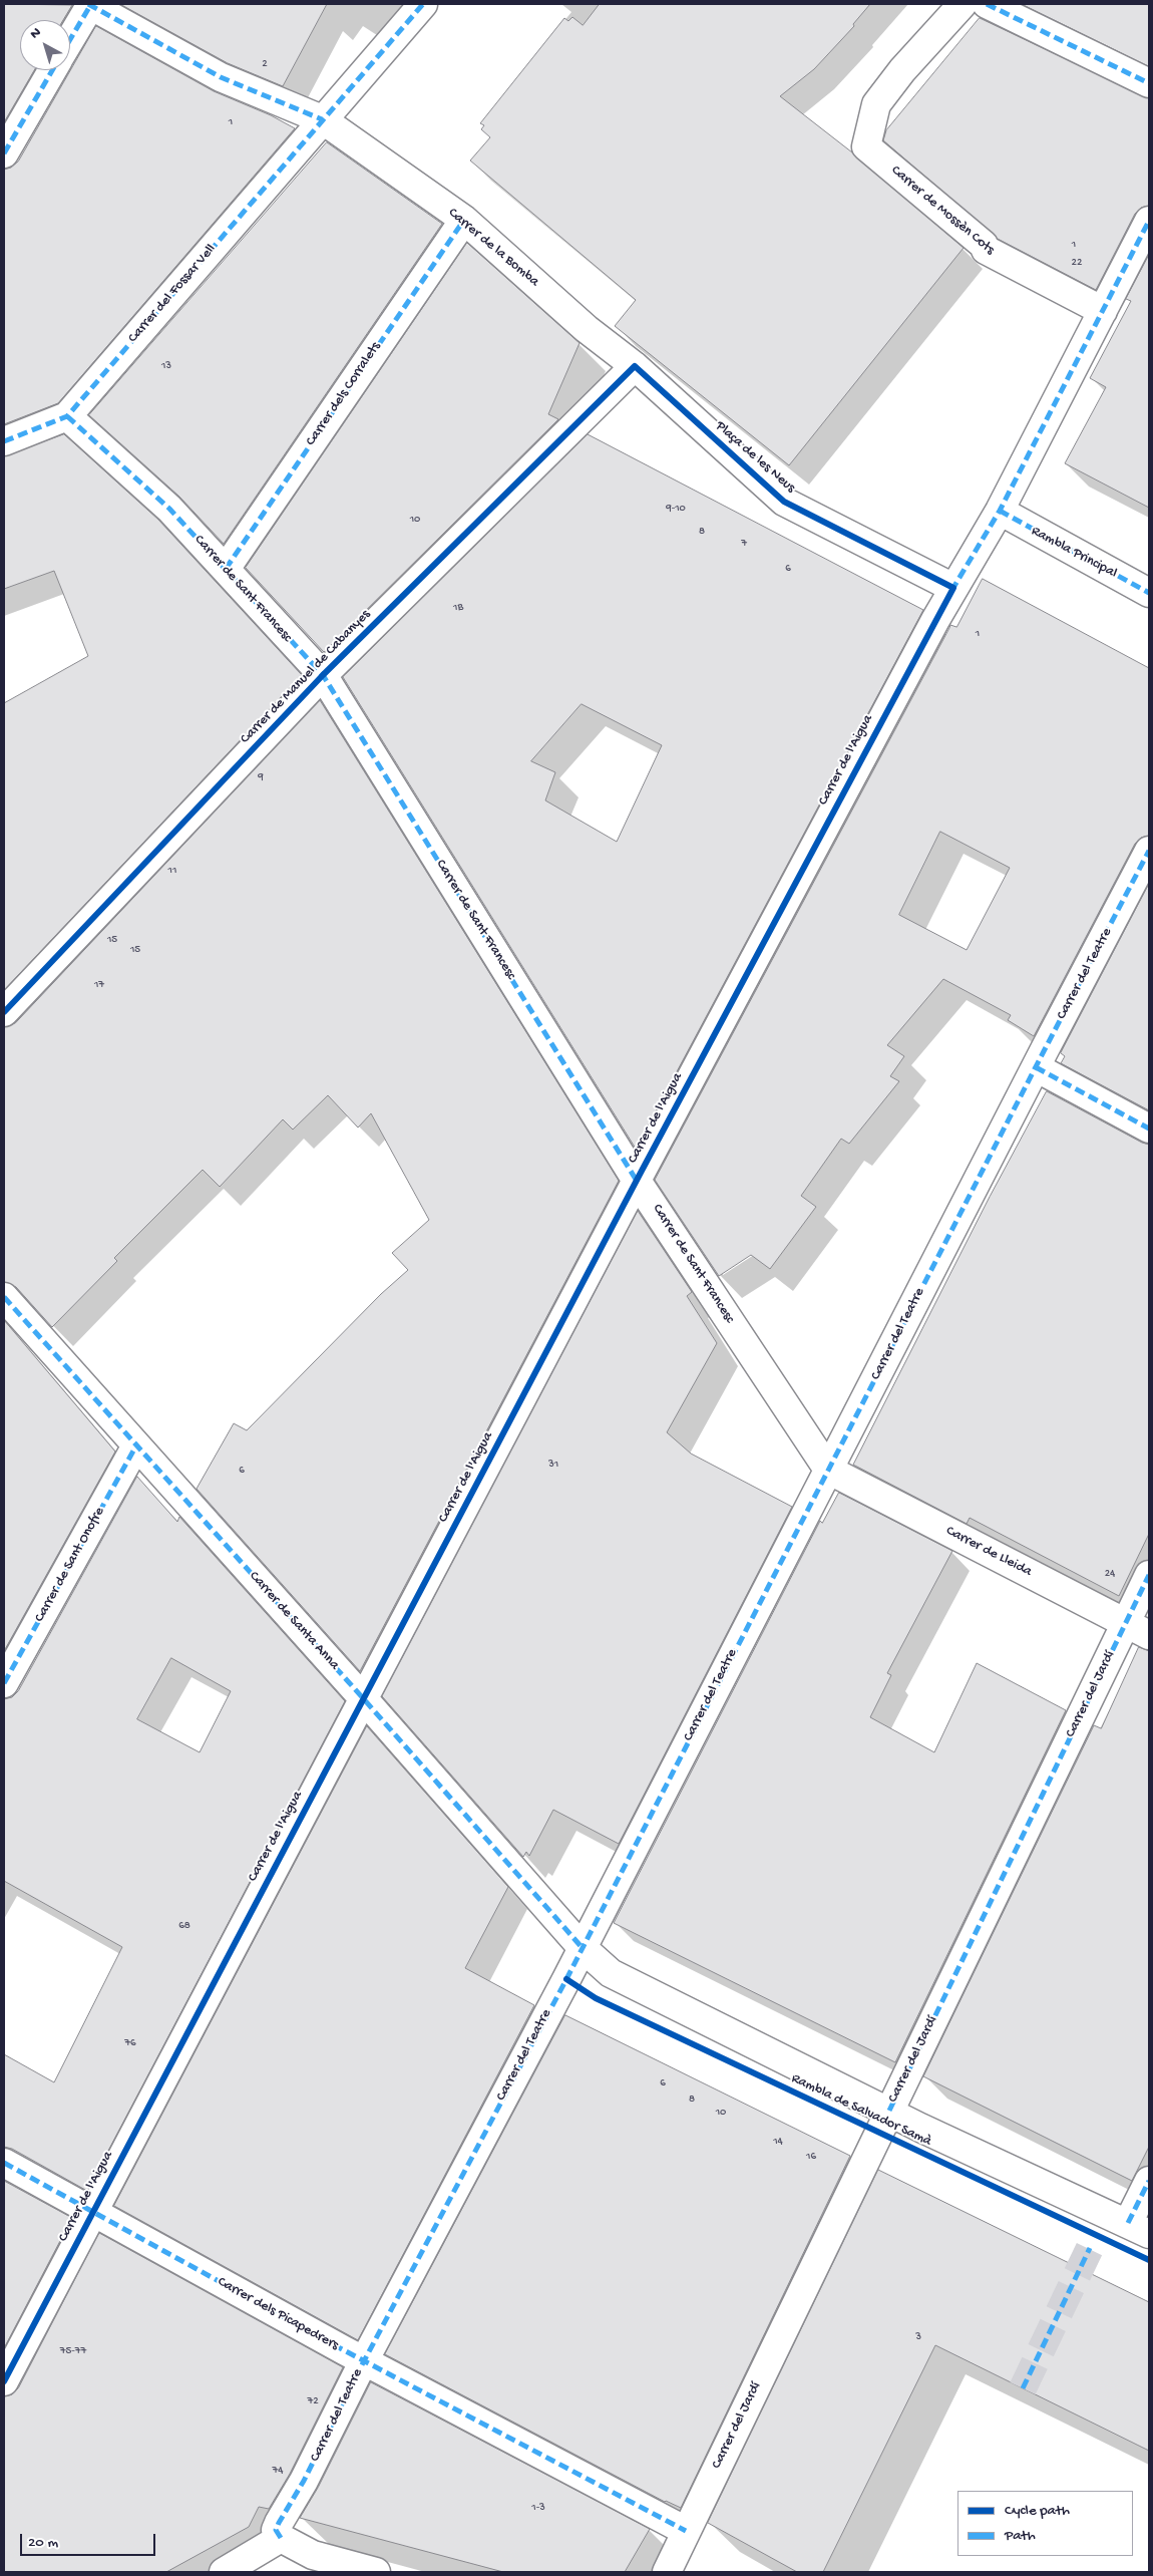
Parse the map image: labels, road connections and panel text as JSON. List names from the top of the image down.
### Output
{
  "streets": {
    "street": [
      "Carrer de Mossèn Cots",
      "Carrer de la Bomba",
      "Carrer del Fossar Vell",
      "Carrer dels Corralets",
      "Plaça de les Neus",
      "Rambla Principal",
      "Carrer de Sant Francesc",
      "Carrer de Manuel de Cabanyes",
      "Carrer de l'Aigua",
      "Carrer del Teatre",
      "Carrer de Lleida",
      "Carrer de Sant Onofre",
      "Carrer de Santa Anna",
      "Carrer del Jardí",
      "Rambla de Salvador Samà",
      "Carrer dels Picapedrers"
    ]
  },
  "crossings": [
    ["Carrer de la Bomba", "Carrer del Fossar Vell"],
    ["Carrer de la Bomba", "Carrer dels Corralets"],
    ["Carrer de la Bomba", "Plaça de les Neus"],
    ["Carrer de la Bomba", "Carrer de Manuel de Cabanyes"],
    ["Carrer del Fossar Vell", "Carrer de Sant Francesc"],
    ["Carrer dels Corralets", "Carrer de Sant Francesc"],
    ["Plaça de les Neus", "Carrer de Manuel de Cabanyes"],
    ["Plaça de les Neus", "Carrer de l'Aigua"],
    ["Carrer de Sant Francesc", "Carrer de Manuel de Cabanyes"],
    ["Carrer de Sant Francesc", "Carrer de l'Aigua"],
    ["Carrer de Sant Francesc", "Carrer del Teatre"],
    ["Carrer de Sant Francesc", "Carrer de Lleida"],
    ["Carrer de l'Aigua", "Carrer de Santa Anna"],
    ["Carrer de l'Aigua", "Carrer dels Picapedrers"],
    ["Carrer del Teatre", "Carrer de Lleida"],
    ["Carrer del Teatre", "Carrer de Santa Anna"],
    ["Carrer del Teatre", "Rambla de Salvador Samà"],
    ["Carrer del Teatre", "Carrer dels Picapedrers"],
    ["Carrer de Lleida", "Carrer del Jardí"],
    ["Carrer de Sant Onofre", "Carrer de Santa Anna"],
    ["Carrer de Santa Anna", "Rambla de Salvador Samà"],
    ["Carrer del Jardí", "Rambla de Salvador Samà"],
    ["Carrer del Jardí", "Carrer dels Picapedrers"]
  ],
  "house_numbers": [
    "2",
    "1",
    "1",
    "22",
    "13",
    "9-10",
    "10",
    "8",
    "7",
    "6",
    "1B",
    "1",
    "9",
    "11",
    "15",
    "15",
    "17",
    "31",
    "6",
    "24",
    "68",
    "76",
    "6",
    "8",
    "10",
    "14",
    "16",
    "3",
    "75-77",
    "72",
    "74",
    "1-3"
  ],
  "legend": ["Cycle path", "Path"],
  "scale_bar": "20 m",
  "north": "top left"
}
